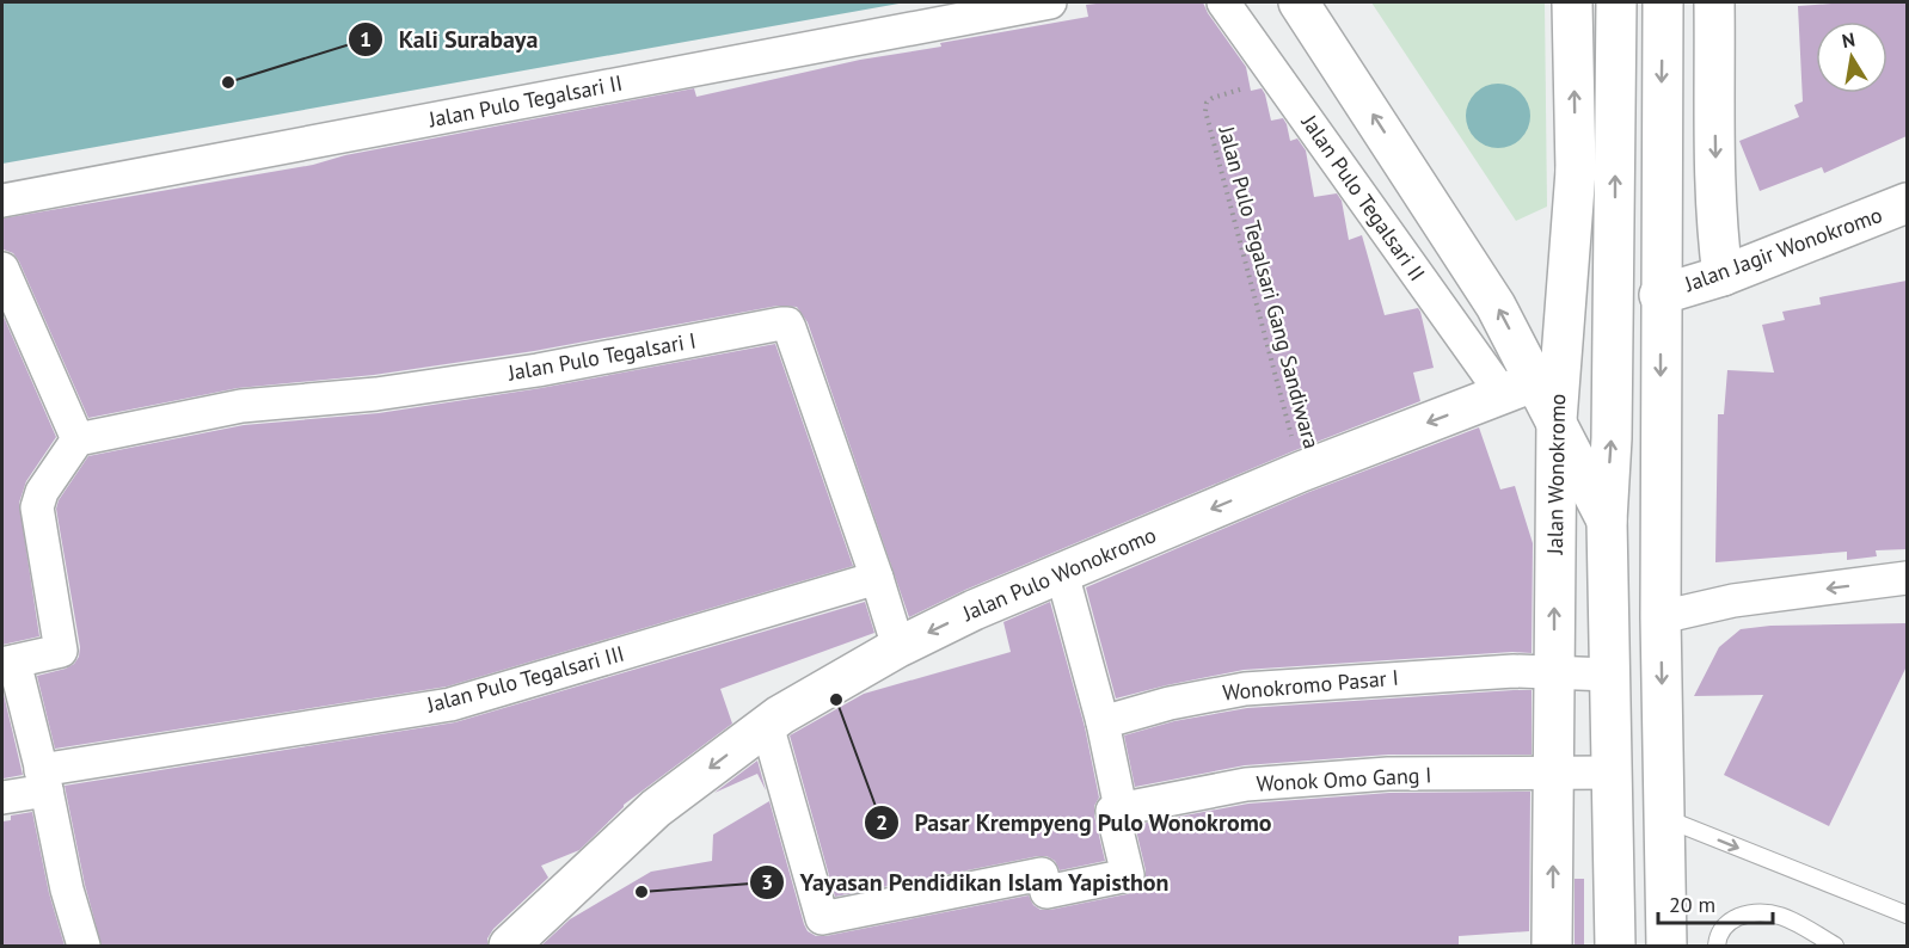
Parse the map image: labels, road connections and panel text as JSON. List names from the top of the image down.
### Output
{
  "streets": {
    "main road": ["Jalan Jagir Wonokromo", "Jalan Wonokromo", "Jalan Pulo Wonokromo"],
    "street": [
      "Jalan Pulo Tegalsari II",
      "Jalan Pulo Tegalsari I",
      "Jalan Pulo Tegalsari III",
      "Wonokromo Pasar I",
      "Wonok Omo Gang I"
    ],
    "path": ["Jalan Pulo Tegalsari Gang Sandiwara"]
  },
  "crossings": [
    ["Jalan Pulo Tegalsari II", "Jalan Pulo Tegalsari Gang Sandiwara"],
    ["Jalan Pulo Tegalsari II", "Jalan Pulo Wonokromo"],
    ["Jalan Pulo Tegalsari Gang Sandiwara", "Jalan Pulo Wonokromo"],
    ["Jalan Pulo Tegalsari I", "Jalan Pulo Wonokromo"],
    ["Jalan Pulo Tegalsari I", "Jalan Pulo Tegalsari III"]
  ],
  "one_way": ["Jalan Pulo Wonokromo"],
  "places": ["Kali Surabaya", "Pasar Krempyeng Pulo Wonokromo", "Yayasan Pendidikan Islam Yapisthon"],
  "scale_bar": "20 m",
  "north": "top"
}
